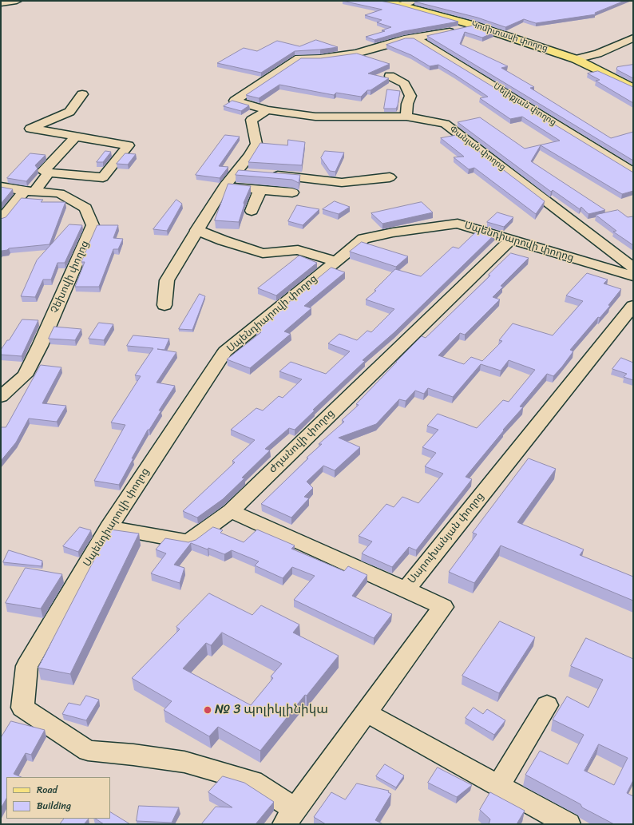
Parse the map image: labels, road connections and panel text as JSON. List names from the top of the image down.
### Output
{
  "streets": {
    "main road": ["Կոմիտասի փողոց"],
    "street": [
      "Մելիքյան փողոց",
      "Փանյան փողոց",
      "Սպենդիարովի փողոց",
      "Չեխովի փողոց",
      "Ժդանովի փողոց",
      "Սարուխանյան փողոց"
    ]
  },
  "crossings": [
    ["Մելիքյան փողոց", "Փանյան փողոց"],
    ["Սպենդիարովի փողոց", "Ժդանովի փողոց"],
    ["Սպենդիարովի փողոց", "Սարուխանյան փողոց"]
  ],
  "places": ["№ 3 պոլիկլինիկա"],
  "legend": ["Road", "Building"]
}
